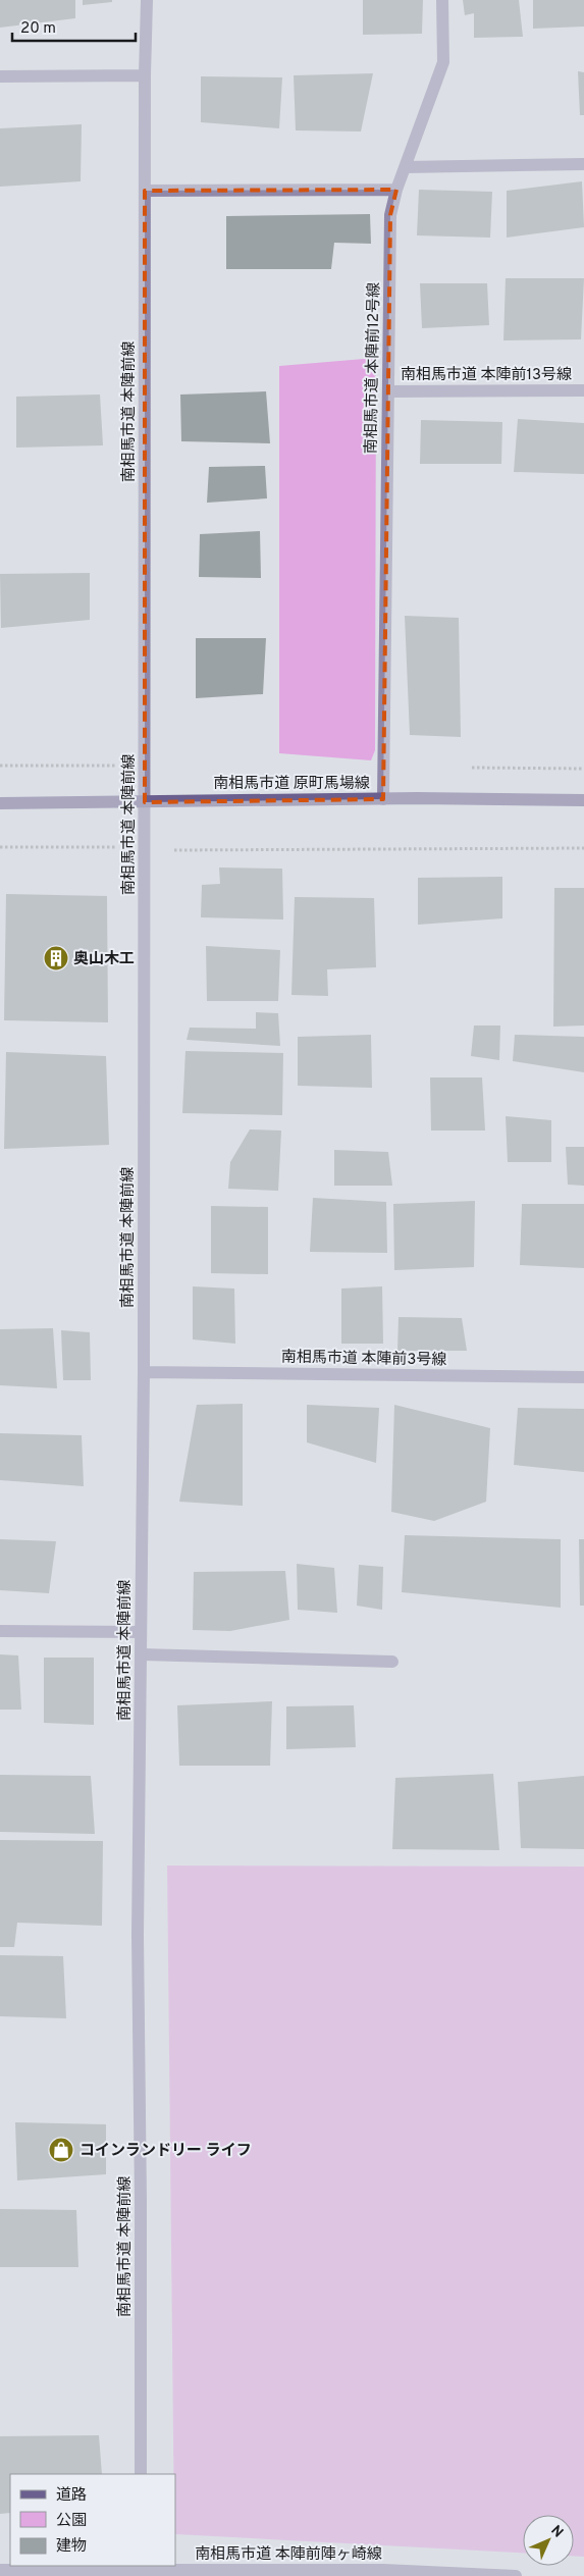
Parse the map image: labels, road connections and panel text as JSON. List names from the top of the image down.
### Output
{
  "streets": {
    "street": [
      "南相馬市道 本陣前12号線",
      "南相馬市道 本陣前13号線",
      "南相馬市道 本陣前線",
      "南相馬市道 原町馬場線",
      "南相馬市道 本陣前3号線",
      "南相馬市道 本陣前陣ヶ崎線"
    ]
  },
  "crossings": [
    ["南相馬市道 本陣前12号線", "南相馬市道 本陣前13号線"],
    ["南相馬市道 本陣前12号線", "南相馬市道 原町馬場線"],
    ["南相馬市道 本陣前線", "南相馬市道 原町馬場線"],
    ["南相馬市道 本陣前線", "南相馬市道 本陣前3号線"]
  ],
  "places": {
    "building": ["奥山木工"],
    "shop": ["コインランドリー ライフ"]
  },
  "legend": ["道路", "公園", "建物"],
  "scale_bar": "20 m",
  "north": "top right"
}
